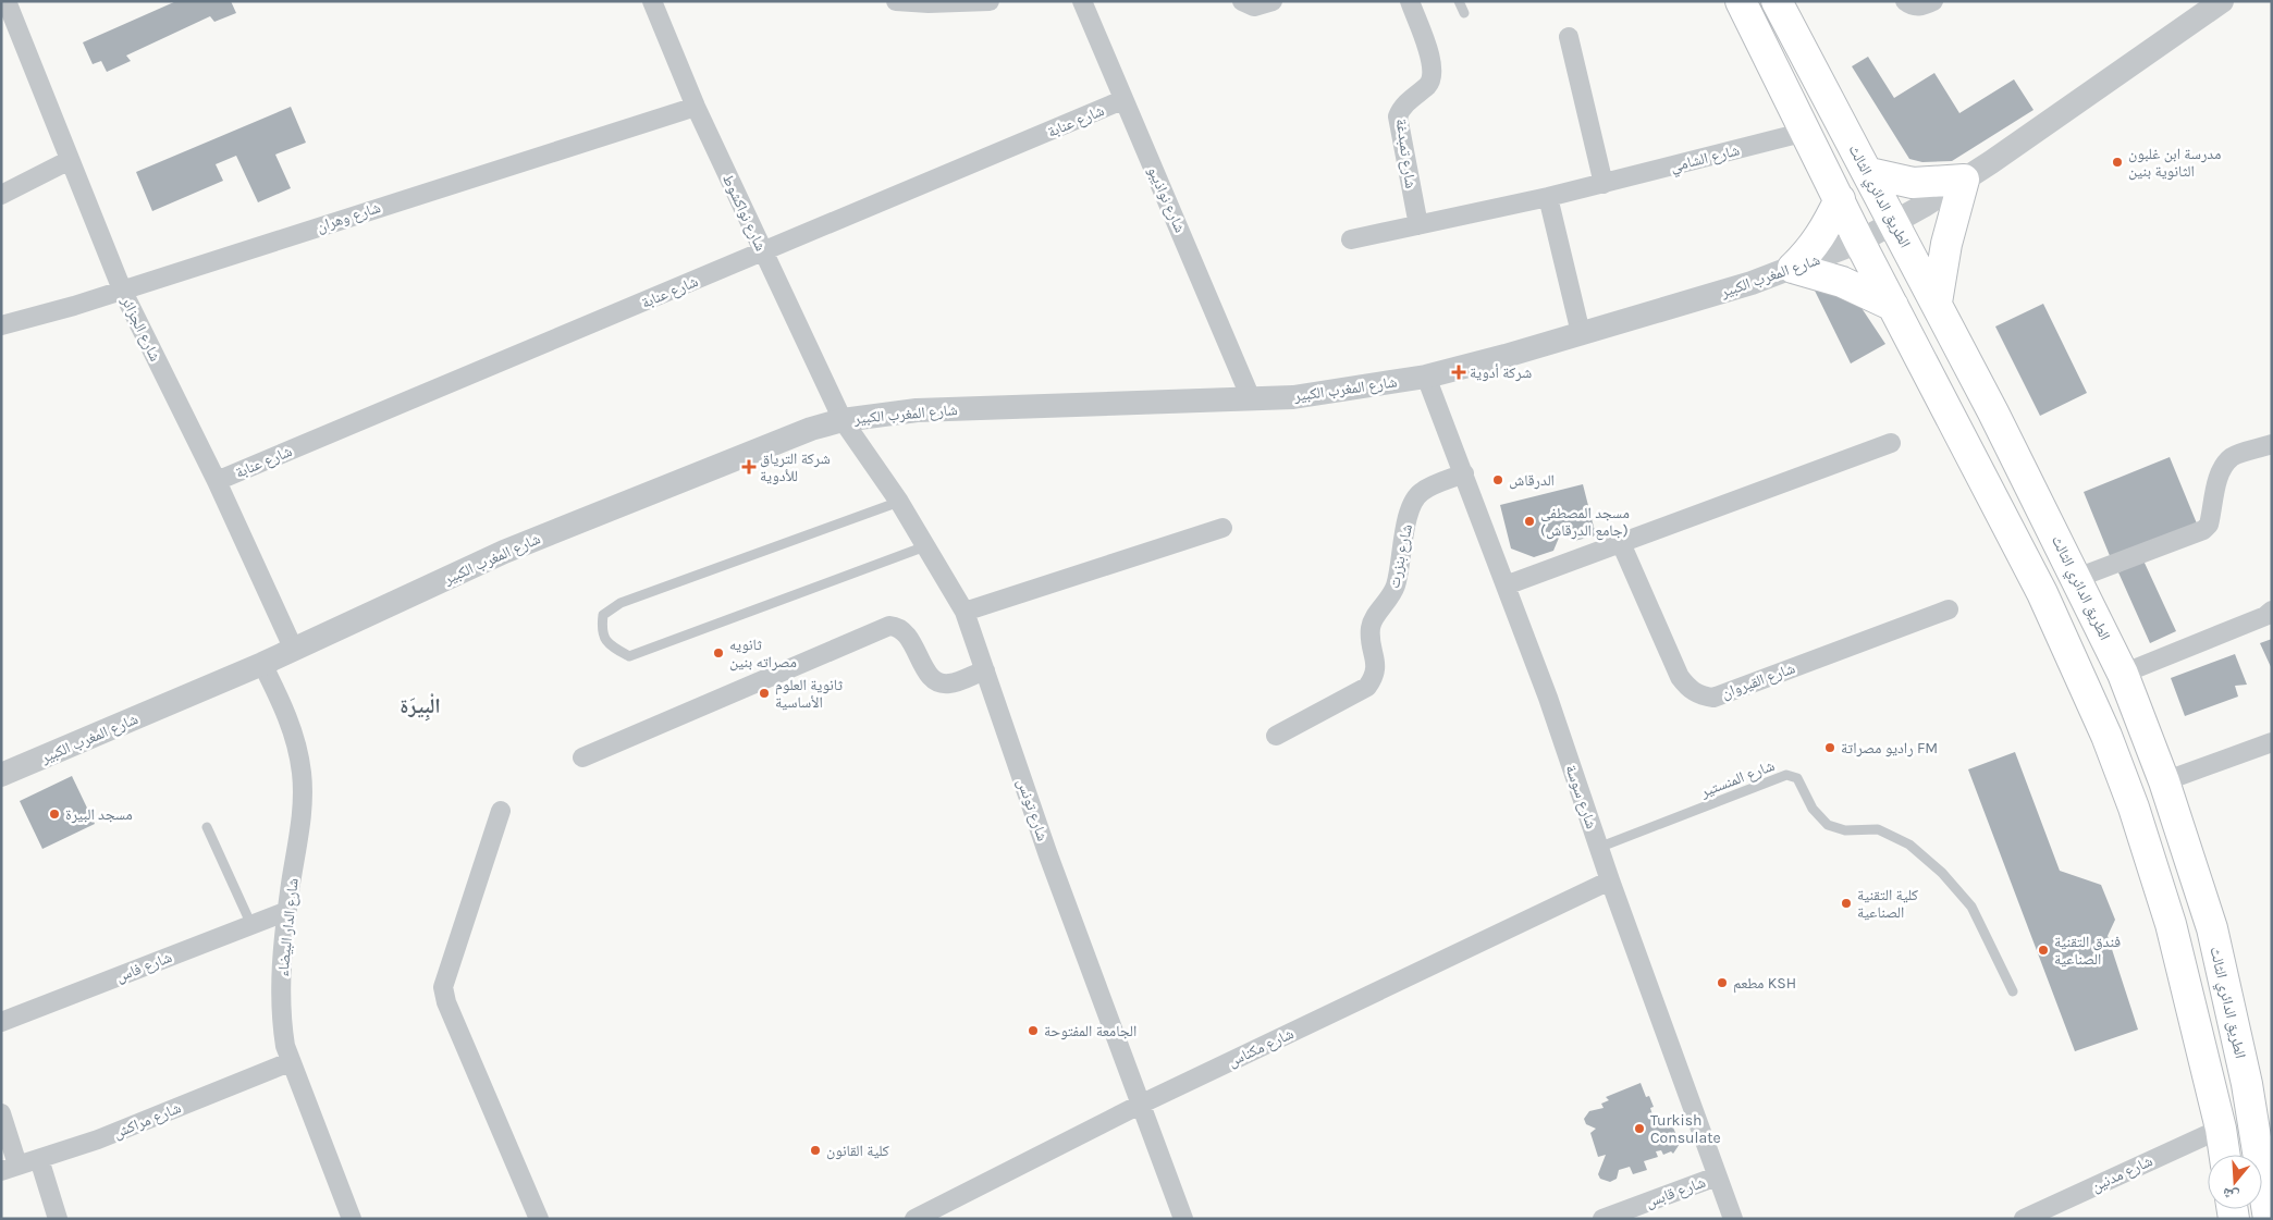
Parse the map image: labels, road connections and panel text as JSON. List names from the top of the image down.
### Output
{
  "streets": {
    "main road": ["الطريق الدائري الثالث"],
    "street": [
      "شارع عنابة",
      "شارع تمبدغة",
      "شارع الشامي",
      "شارع نواذيبو",
      "شارع نواكشوط",
      "شارع وهران",
      "شارع المغرب الكبير",
      "شارع الجزائر",
      "شارع بنزرت",
      "شارع القيروان",
      "شارع سوسة",
      "شارع تونس",
      "شارع الدار البيضاء",
      "شارع فاس",
      "شارع مكناس",
      "شارع مراكش",
      "شارع مدنين",
      "شارع قابس"
    ],
    "lane": ["شارع المنستير"]
  },
  "crossings": [
    ["شارع عنابة", "شارع نواذيبو"],
    ["شارع عنابة", "شارع نواكشوط"],
    ["شارع عنابة", "شارع الجزائر"],
    ["شارع تمبدغة", "شارع الشامي"],
    ["الطريق الدائري الثالث", "شارع المغرب الكبير"],
    ["شارع نواذيبو", "شارع المغرب الكبير"],
    ["شارع نواكشوط", "شارع وهران"],
    ["شارع نواكشوط", "شارع المغرب الكبير"],
    ["شارع نواكشوط", "شارع تونس"],
    ["شارع وهران", "شارع الجزائر"],
    ["شارع المغرب الكبير", "شارع الجزائر"],
    ["شارع المغرب الكبير", "شارع سوسة"],
    ["شارع المغرب الكبير", "شارع تونس"],
    ["شارع المغرب الكبير", "شارع الدار البيضاء"],
    ["شارع بنزرت", "شارع سوسة"],
    ["شارع المنستير", "شارع سوسة"],
    ["شارع سوسة", "شارع مكناس"],
    ["شارع سوسة", "شارع قابس"],
    ["شارع تونس", "شارع مكناس"],
    ["شارع الدار البيضاء", "شارع فاس"],
    ["شارع الدار البيضاء", "شارع مراكش"]
  ],
  "districts": ["الْبِيرَة"],
  "places": {
    "other": [
      "مدرسة ابن غلبون الثانوية بنين",
      "الدرقاش",
      "مسجد المصطفى (جامع الدرقاش)",
      "ثانويه مصراته بنين",
      "ثانوية العلوم الأساسية",
      "راديو مصراتة FM",
      "مسجد البيرة",
      "كلية التقنية الصناعية",
      "فندق التقنية الصناعية",
      "مطعم KSH",
      "الجامعة المفتوحة",
      "Turkish Consulate",
      "كلية القانون"
    ],
    "health": ["شركة أدوية", "شركة الترياق للأدوية"]
  },
  "north": "bottom"
}
